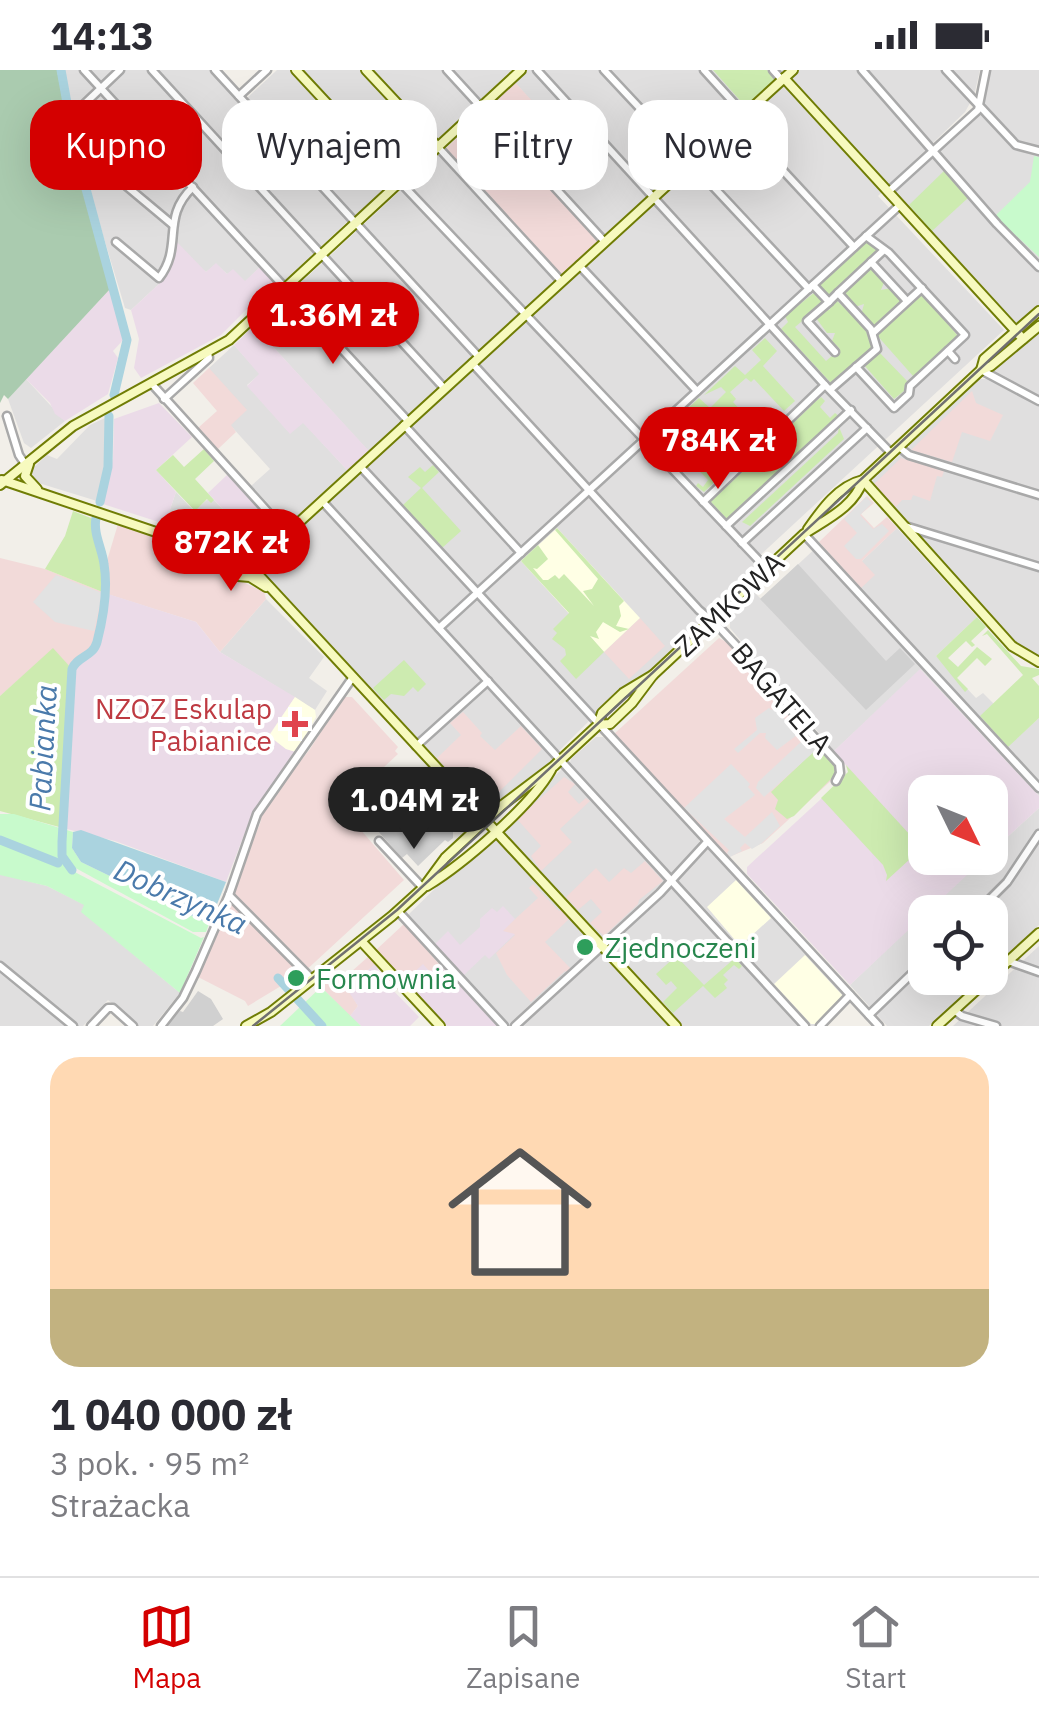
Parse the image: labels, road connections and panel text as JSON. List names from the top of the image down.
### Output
{
  "streets": {
    "street": ["ZAMKOWA", "BAGATELA"]
  },
  "crossings": [
    ["ZAMKOWA", "BAGATELA"]
  ],
  "water": ["Pabianka", "Dobrzynka"],
  "places": {
    "health": ["NZOZ Eskulap Pabianice"],
    "other": ["Zjednoczeni", "Formownia"]
  },
  "north": "bottom right",
  "page": {
    "status": "14:13",
    "chip": [
      "Kupno",
      "Wynajem",
      "Filtry",
      "Nowe"
    ],
    "price": [
      "1.36M zł",
      "784K zł",
      "872K zł",
      "1.04M zł"
    ],
    "list": [
      {
        "name": "1 040 000 zł",
        "note": "3 pok. · 95 m² · Strażacka"
      }
    ],
    "tabs": ["Mapa", "Zapisane", "Start"]
  }
}
